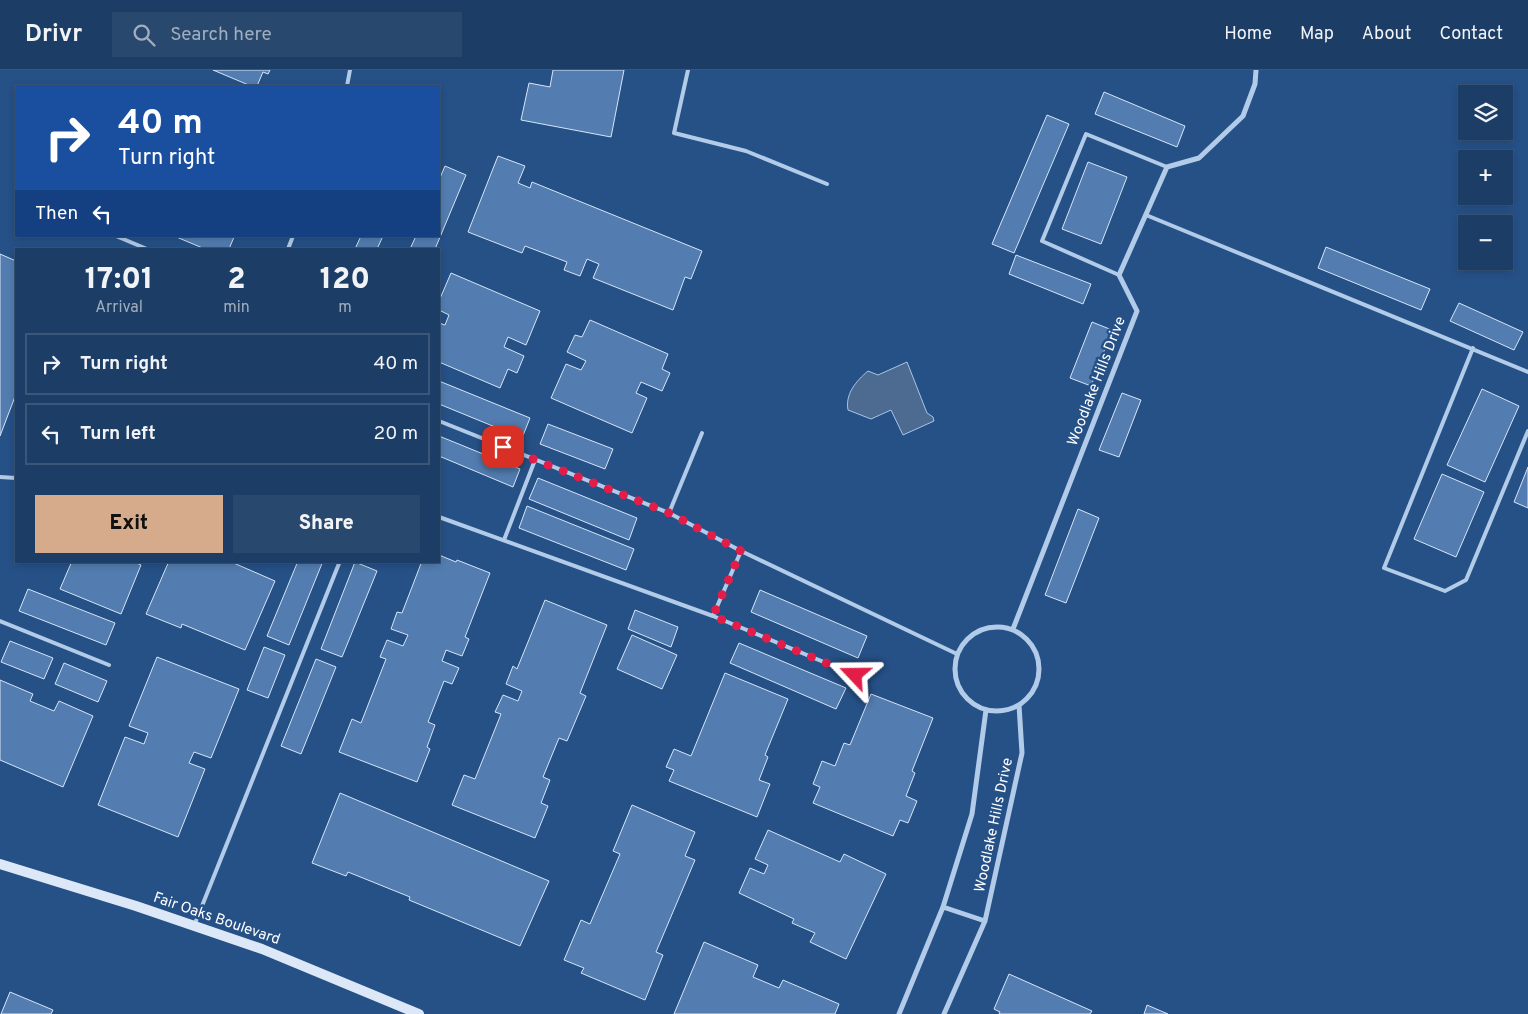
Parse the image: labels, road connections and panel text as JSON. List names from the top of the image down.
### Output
{
  "streets": {
    "main road": ["Fair Oaks Boulevard"],
    "street": ["Woodlake Hills Drive"]
  },
  "page": {
    "header": "Drivr",
    "search": "Search here",
    "nav": [
      "Home",
      "Map",
      "About",
      "Contact"
    ],
    "map_buttons": ["+", "−"],
    "turn": ["40 m", "Turn right"],
    "then": "Then",
    "eta": [
      "17:01",
      "Arrival",
      "2",
      "min",
      "120",
      "m"
    ],
    "list": [
      {
        "name": "Turn right",
        "value": "40 m"
      },
      {
        "name": "Turn left",
        "value": "20 m"
      }
    ],
    "buttons": ["Exit", "Share"]
  }
}
